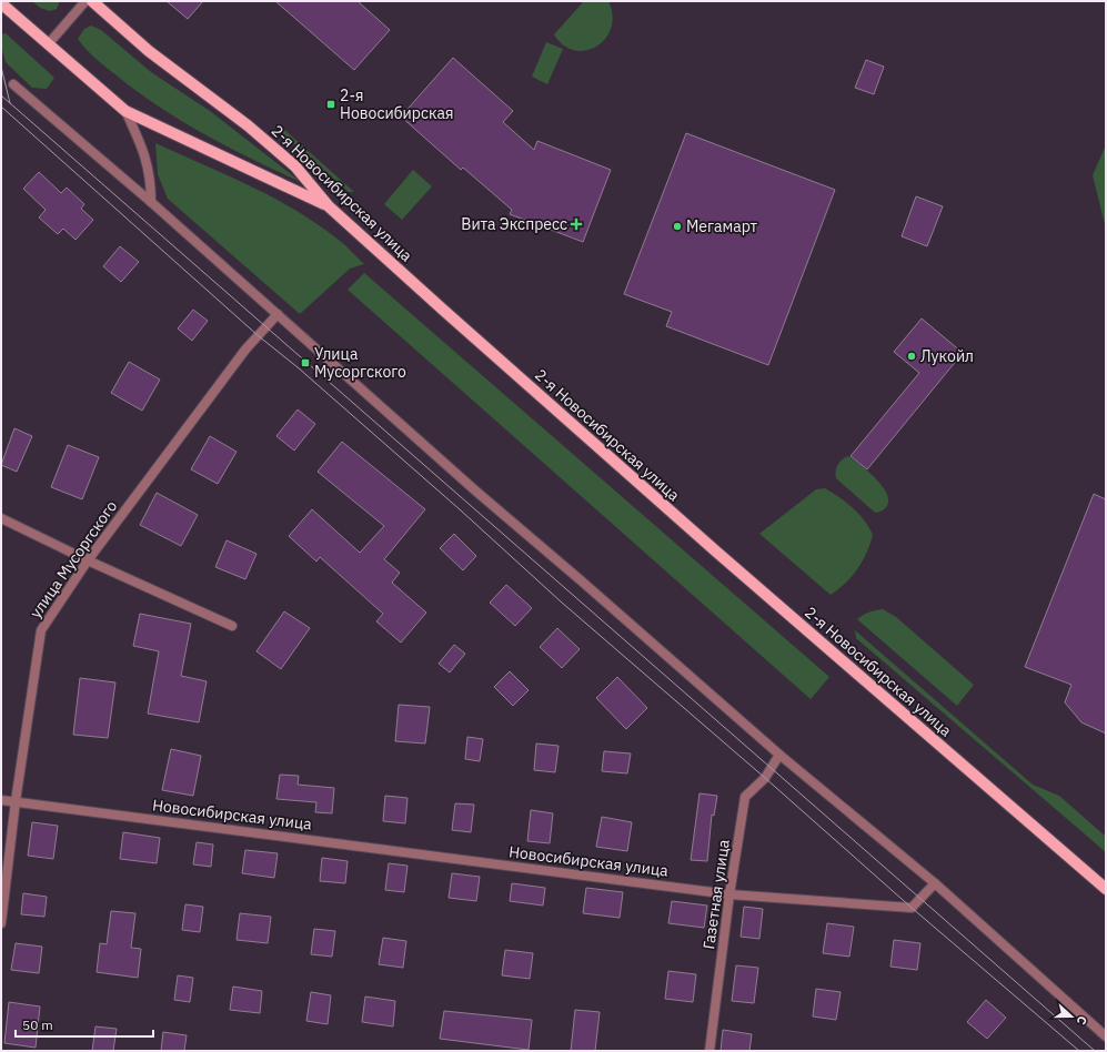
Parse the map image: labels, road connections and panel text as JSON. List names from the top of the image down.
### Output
{
  "streets": {
    "main road": ["2-я Новосибирская улица"],
    "street": ["улица Мусоргского", "Новосибирская улица", "Газетная улица"]
  },
  "crossings": [
    ["улица Мусоргского", "Новосибирская улица"],
    ["Новосибирская улица", "Газетная улица"]
  ],
  "places": {
    "transit": ["2-я Новосибирская", "Улица Мусоргского"],
    "health": ["Вита Экспресс"],
    "other": ["Мегамарт", "Лукойл"]
  },
  "scale_bar": "50 m",
  "north": "right"
}
